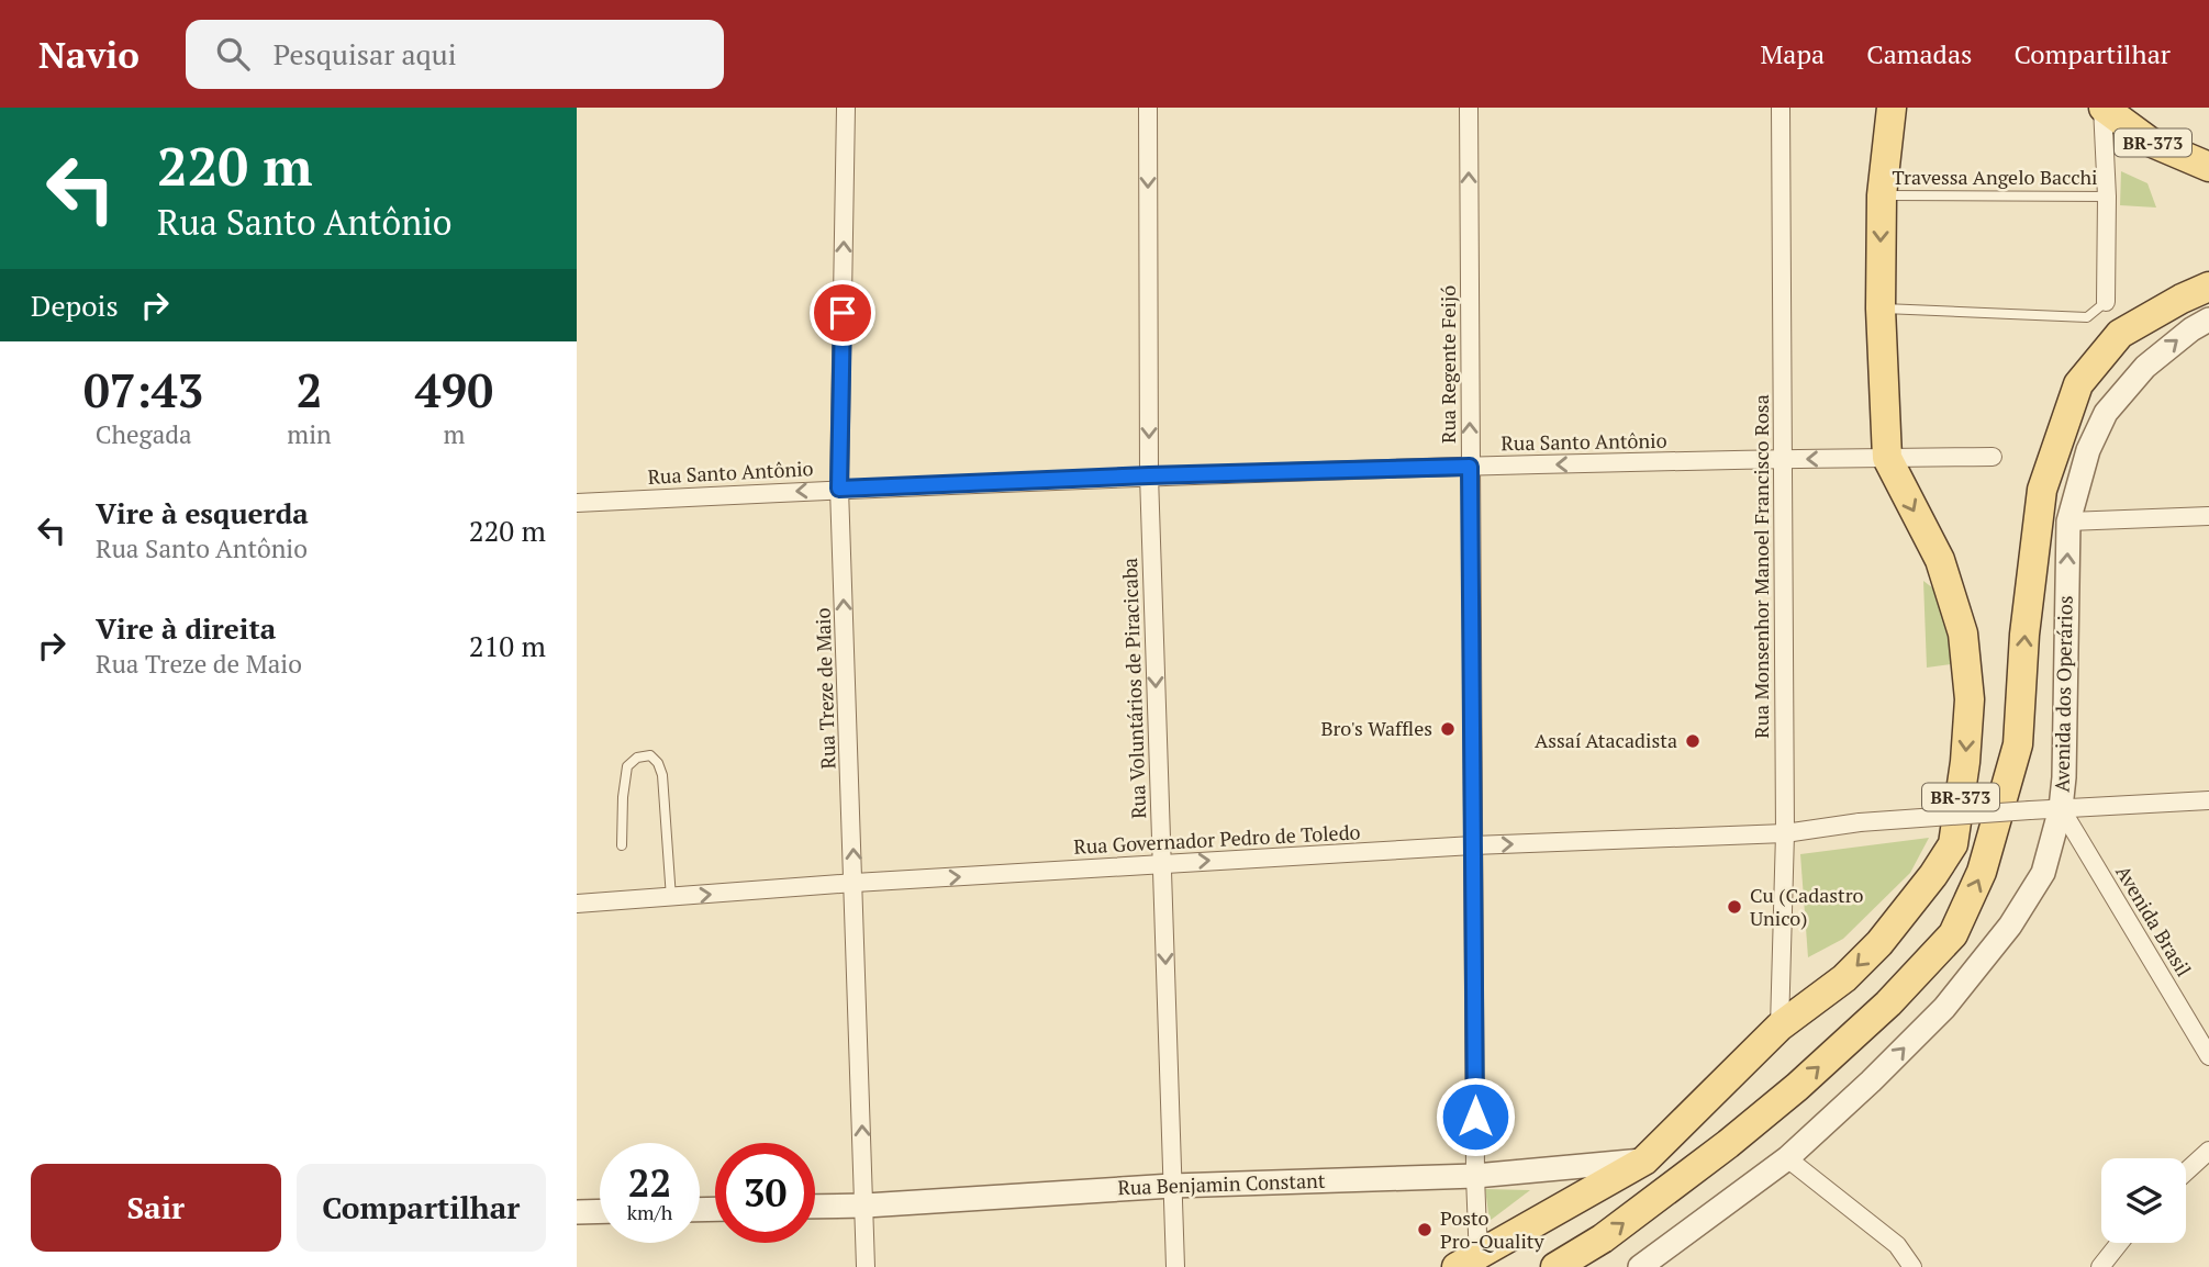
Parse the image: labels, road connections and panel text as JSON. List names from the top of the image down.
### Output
{
  "streets": {
    "main road": ["BR-373"],
    "street": [
      "Rua Regente Feijó",
      "Rua Santo Antônio",
      "Rua Monsenhor Manoel Francisco Rosa",
      "Rua Treze de Maio",
      "Rua Voluntários de Piracicaba",
      "Avenida dos Operários",
      "Rua Governador Pedro de Toledo",
      "Avenida Brasil",
      "Rua Benjamin Constant"
    ],
    "lane": ["Travessa Angelo Bacchi"]
  },
  "crossings": [
    ["BR-373", "Travessa Angelo Bacchi"],
    ["BR-373", "Rua Regente Feijó"],
    ["BR-373", "Rua Santo Antônio"],
    ["BR-373", "Rua Monsenhor Manoel Francisco Rosa"],
    ["BR-373", "Rua Benjamin Constant"],
    ["Rua Regente Feijó", "Rua Santo Antônio"],
    ["Rua Regente Feijó", "Rua Governador Pedro de Toledo"],
    ["Rua Regente Feijó", "Rua Benjamin Constant"],
    ["Rua Santo Antônio", "Rua Monsenhor Manoel Francisco Rosa"],
    ["Rua Santo Antônio", "Rua Treze de Maio"],
    ["Rua Santo Antônio", "Rua Voluntários de Piracicaba"],
    ["Rua Monsenhor Manoel Francisco Rosa", "Rua Governador Pedro de Toledo"],
    ["Rua Treze de Maio", "Rua Governador Pedro de Toledo"],
    ["Rua Treze de Maio", "Rua Benjamin Constant"],
    ["Rua Voluntários de Piracicaba", "Rua Governador Pedro de Toledo"],
    ["Rua Voluntários de Piracicaba", "Rua Benjamin Constant"],
    ["Avenida dos Operários", "Rua Governador Pedro de Toledo"],
    ["Avenida dos Operários", "Avenida Brasil"],
    ["Rua Governador Pedro de Toledo", "Avenida Brasil"]
  ],
  "one_way": [
    "Rua Santo Antônio",
    "Rua Treze de Maio",
    "Rua Voluntários de Piracicaba",
    "Avenida dos Operários",
    "Rua Governador Pedro de Toledo"
  ],
  "places": [
    "Bro's Waffles",
    "Assaí Atacadista",
    "Cu (Cadastro Unico)",
    "Posto Pro-Quality"
  ],
  "page": {
    "header": "Navio",
    "search": "Pesquisar aqui",
    "nav": ["Mapa", "Camadas", "Compartilhar"],
    "turn": ["220 m", "Rua Santo Antônio"],
    "then": "Depois",
    "eta": [
      "07:43",
      "Chegada",
      "2",
      "min",
      "490",
      "m"
    ],
    "list": [
      {
        "name": "Vire à esquerda",
        "note": "Rua Santo Antônio",
        "value": "220 m"
      },
      {
        "name": "Vire à direita",
        "note": "Rua Treze de Maio",
        "value": "210 m"
      }
    ],
    "speed": "22 km/h",
    "limit": "30",
    "buttons": ["Sair", "Compartilhar"]
  }
}
